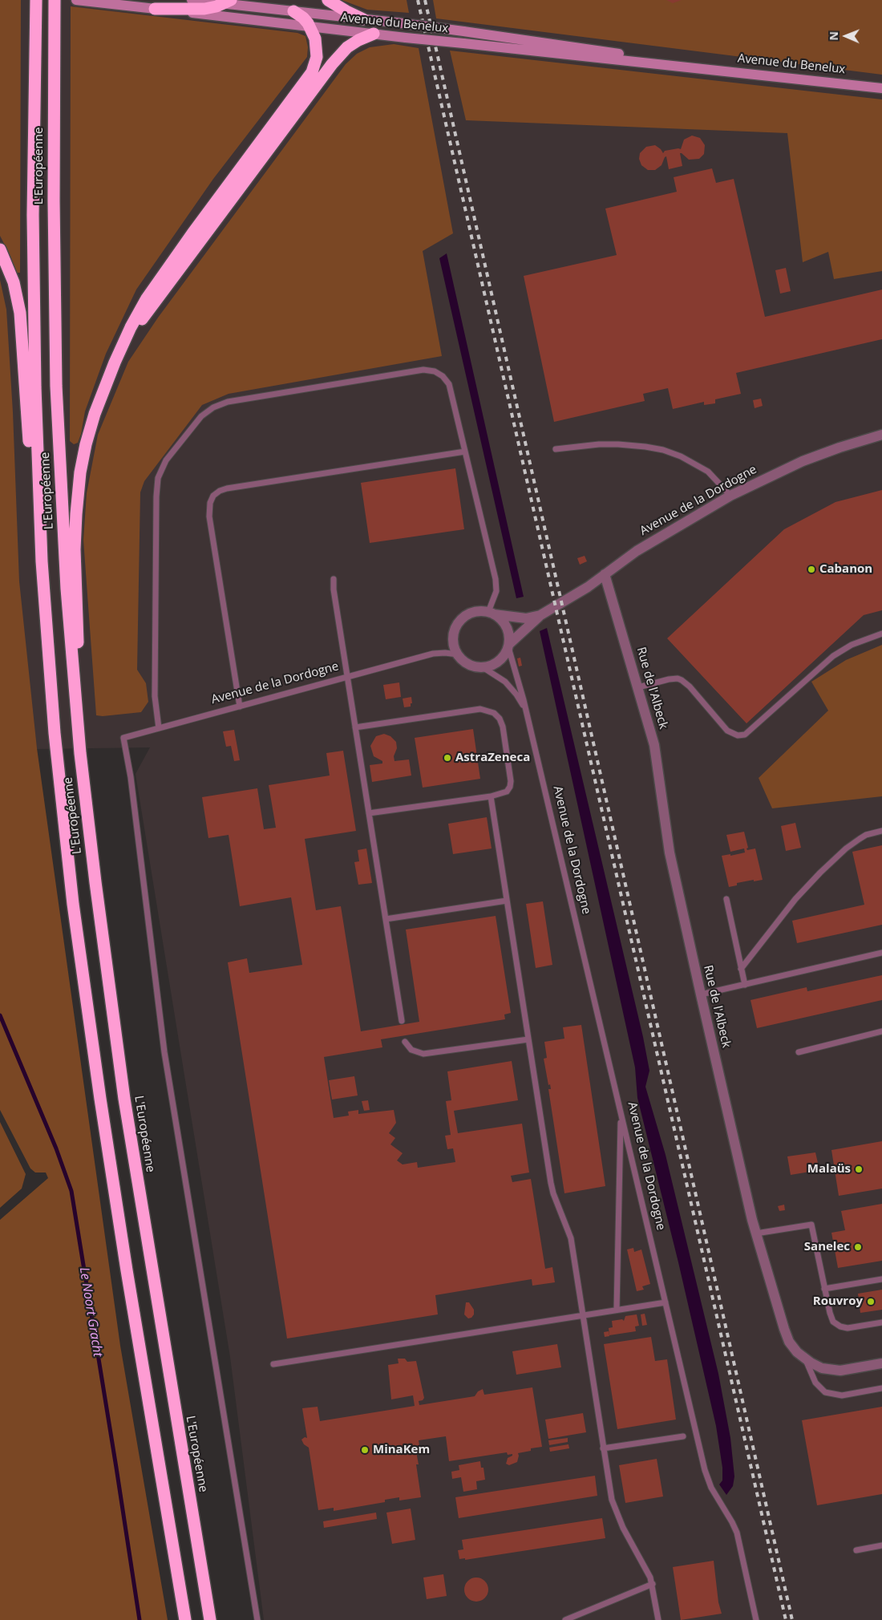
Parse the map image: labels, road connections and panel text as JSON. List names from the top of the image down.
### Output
{
  "streets": {
    "highway": ["L'Européenne"],
    "street": ["Avenue du Benelux", "Avenue de la Dordogne", "Rue de l'Albeck"]
  },
  "crossings": [
    ["Avenue de la Dordogne", "Rue de l'Albeck"]
  ],
  "water": ["Le Noort Gracht"],
  "places": [
    "Cabanon",
    "AstraZeneca",
    "Malaüs",
    "Sanelec",
    "Rouvroy",
    "MinaKem"
  ],
  "north": "left"
}
